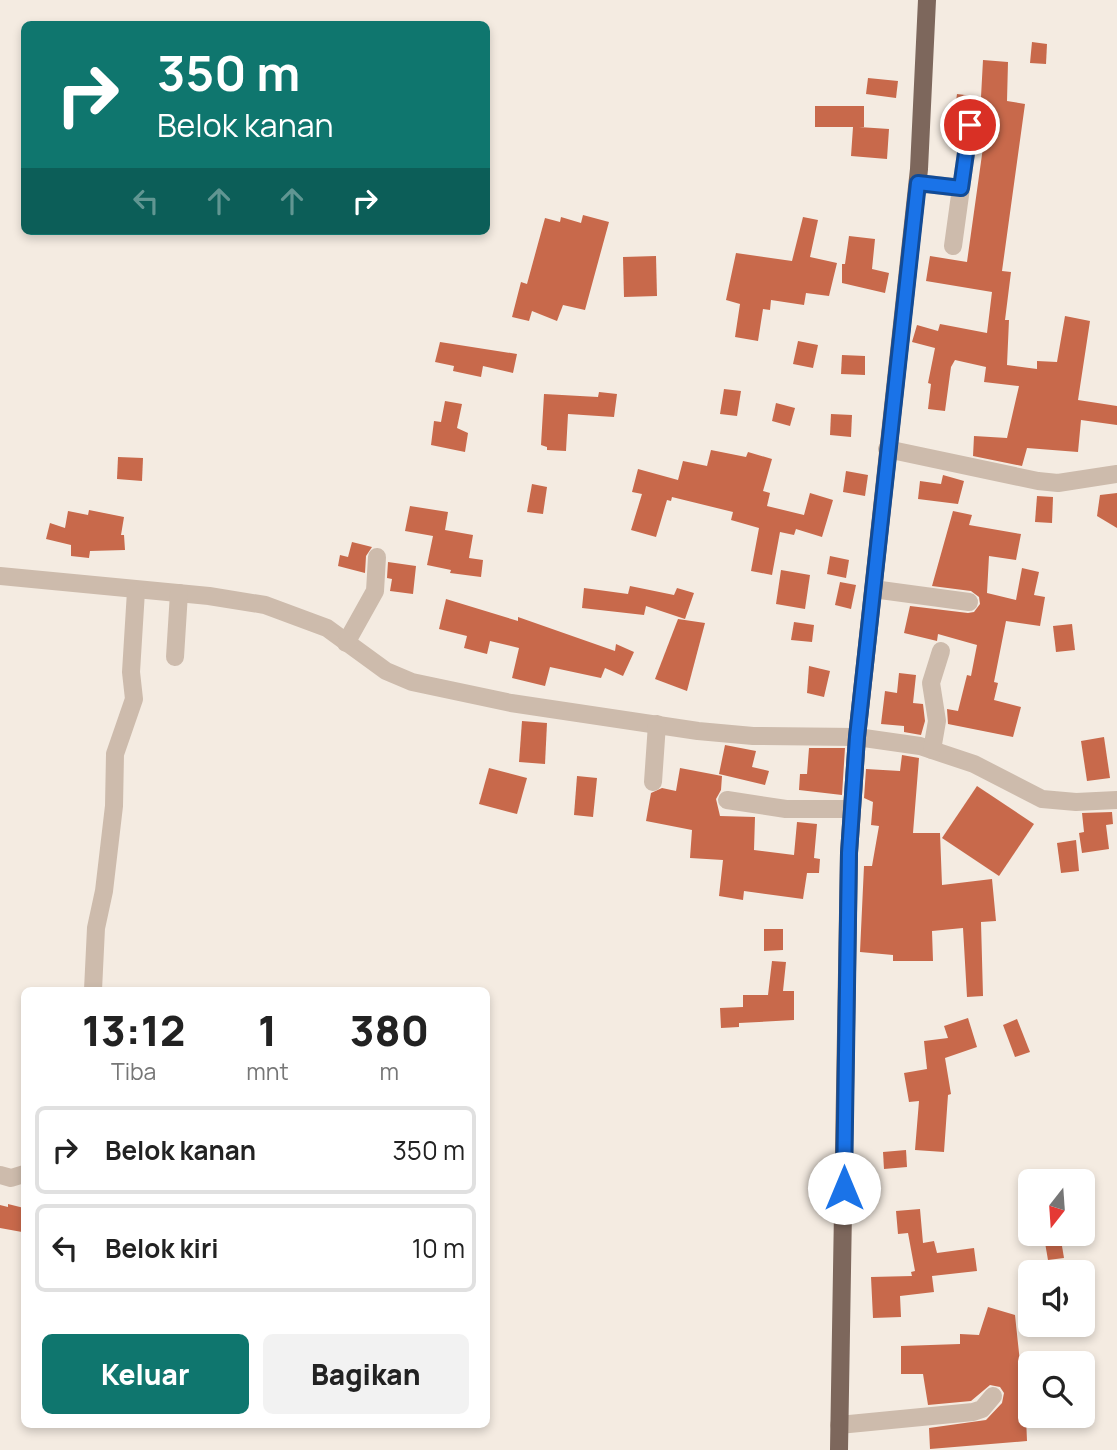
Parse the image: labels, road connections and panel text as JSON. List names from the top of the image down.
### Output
{
  "north": "bottom",
  "page": {
    "turn": ["350 m", "Belok kanan"],
    "eta": [
      "13:12",
      "Tiba",
      "1",
      "mnt",
      "380",
      "m"
    ],
    "list": [
      {
        "name": "Belok kanan",
        "value": "350 m"
      },
      {
        "name": "Belok kiri",
        "value": "10 m"
      }
    ],
    "buttons": ["Keluar", "Bagikan"]
  }
}
